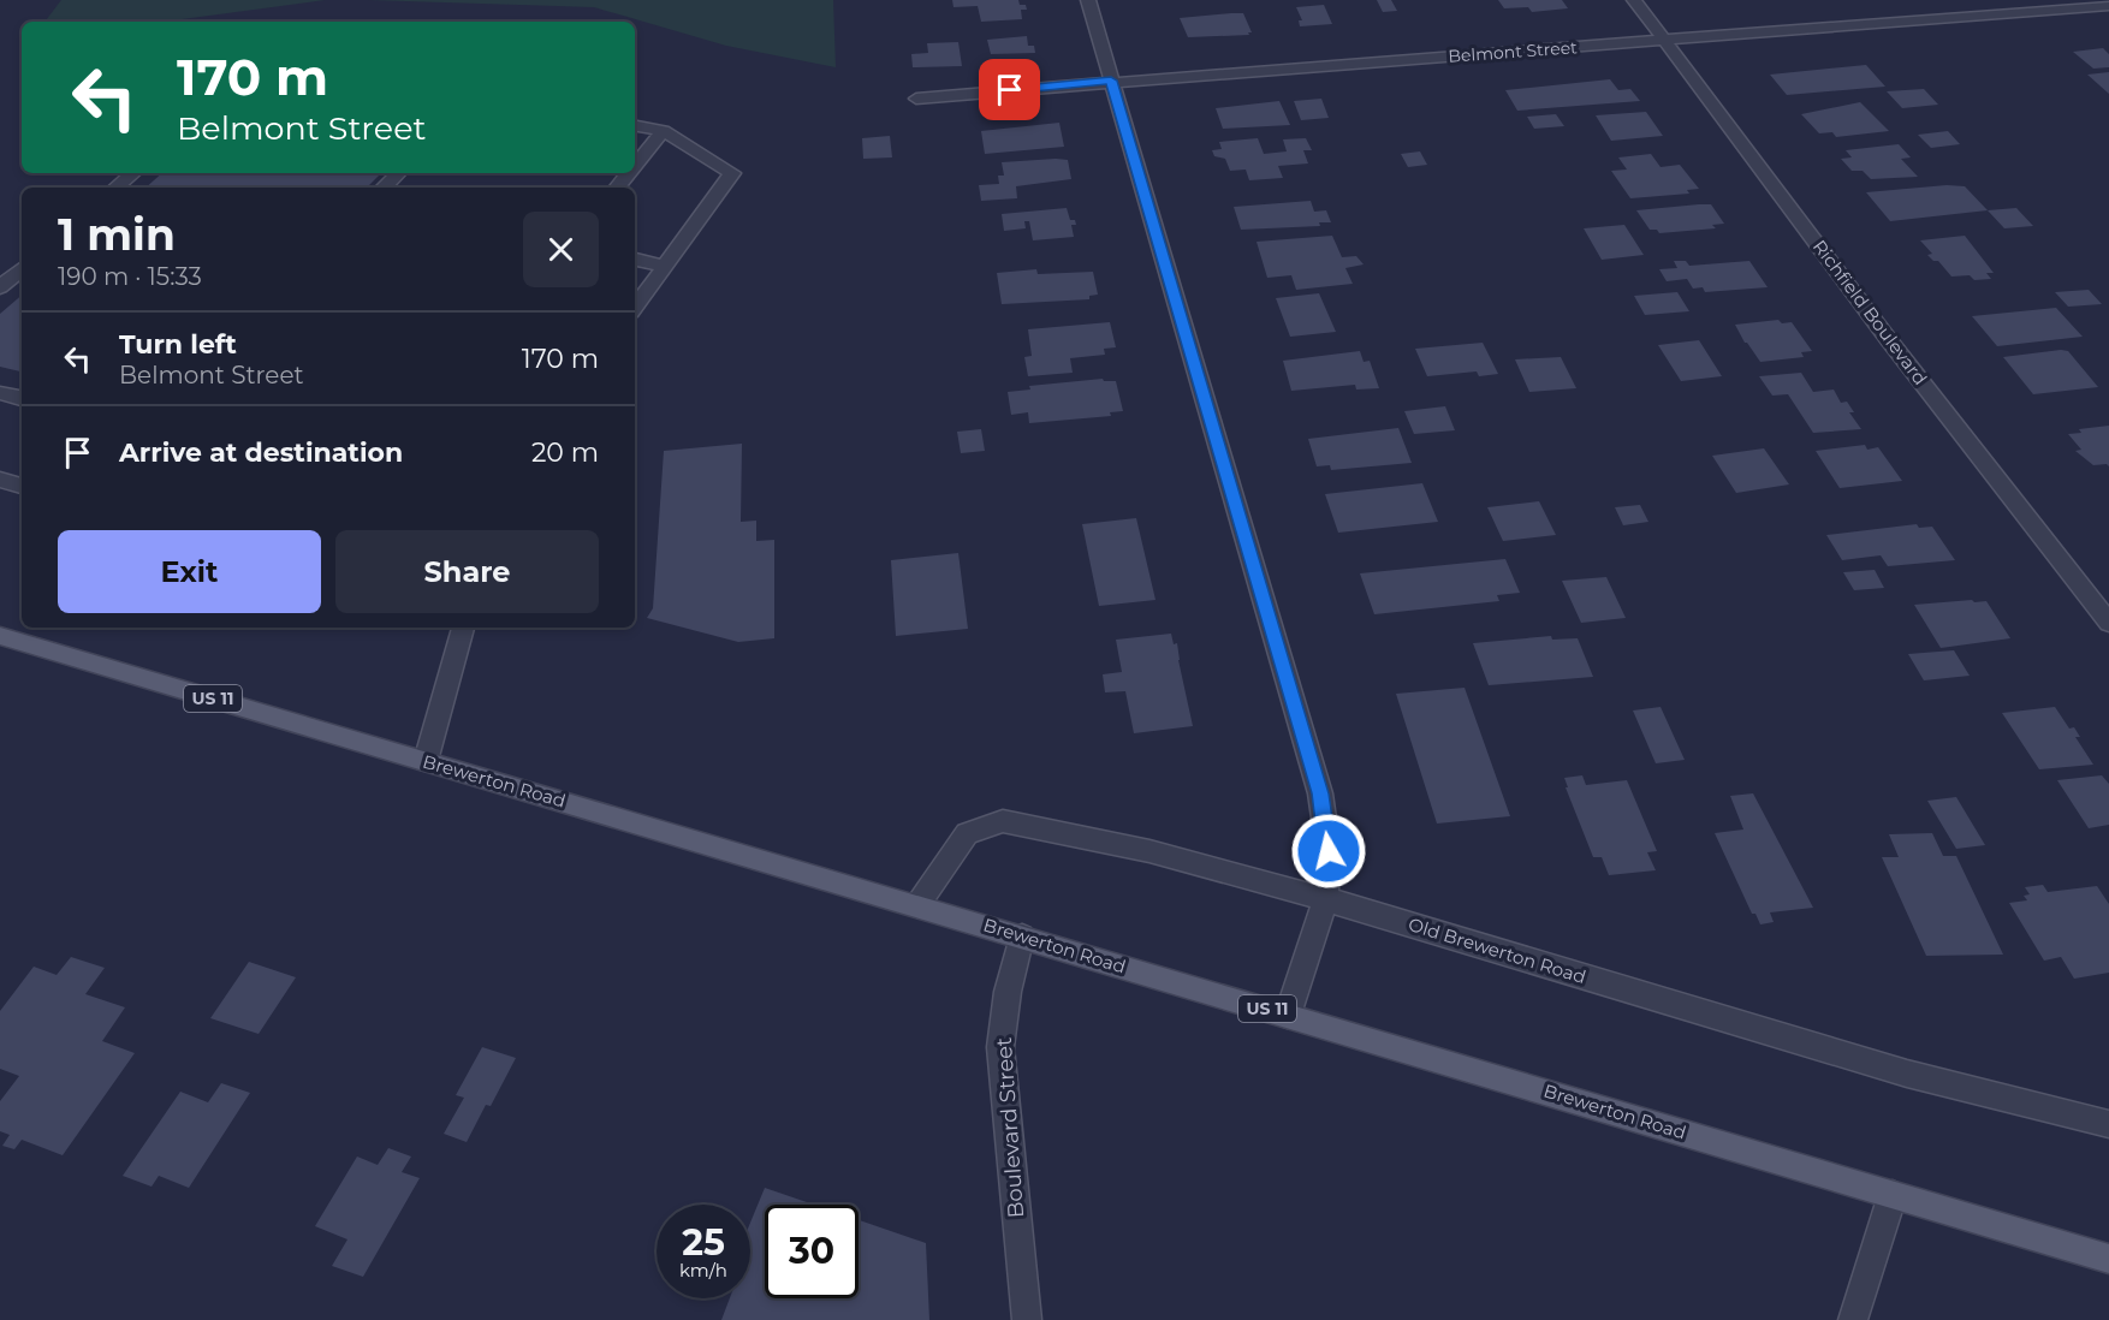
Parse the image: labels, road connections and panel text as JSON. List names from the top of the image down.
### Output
{
  "streets": {
    "main road": ["US 11", "Brewerton Road"],
    "street": [
      "Belmont Street",
      "Richfield Boulevard",
      "Old Brewerton Road",
      "Boulevard Street"
    ]
  },
  "crossings": [
    ["Belmont Street", "Richfield Boulevard"],
    ["Brewerton Road", "Old Brewerton Road"],
    ["Brewerton Road", "Boulevard Street"]
  ],
  "page": {
    "turn": ["170 m", "Belmont Street"],
    "heading": ["1 min", "190 m · 15:33"],
    "list": [
      {
        "name": "Turn left",
        "note": "Belmont Street",
        "value": "170 m"
      },
      {
        "name": "Arrive at destination",
        "value": "20 m"
      }
    ],
    "buttons": ["Exit", "Share"],
    "speed": "25 km/h",
    "limit": "30"
  }
}
